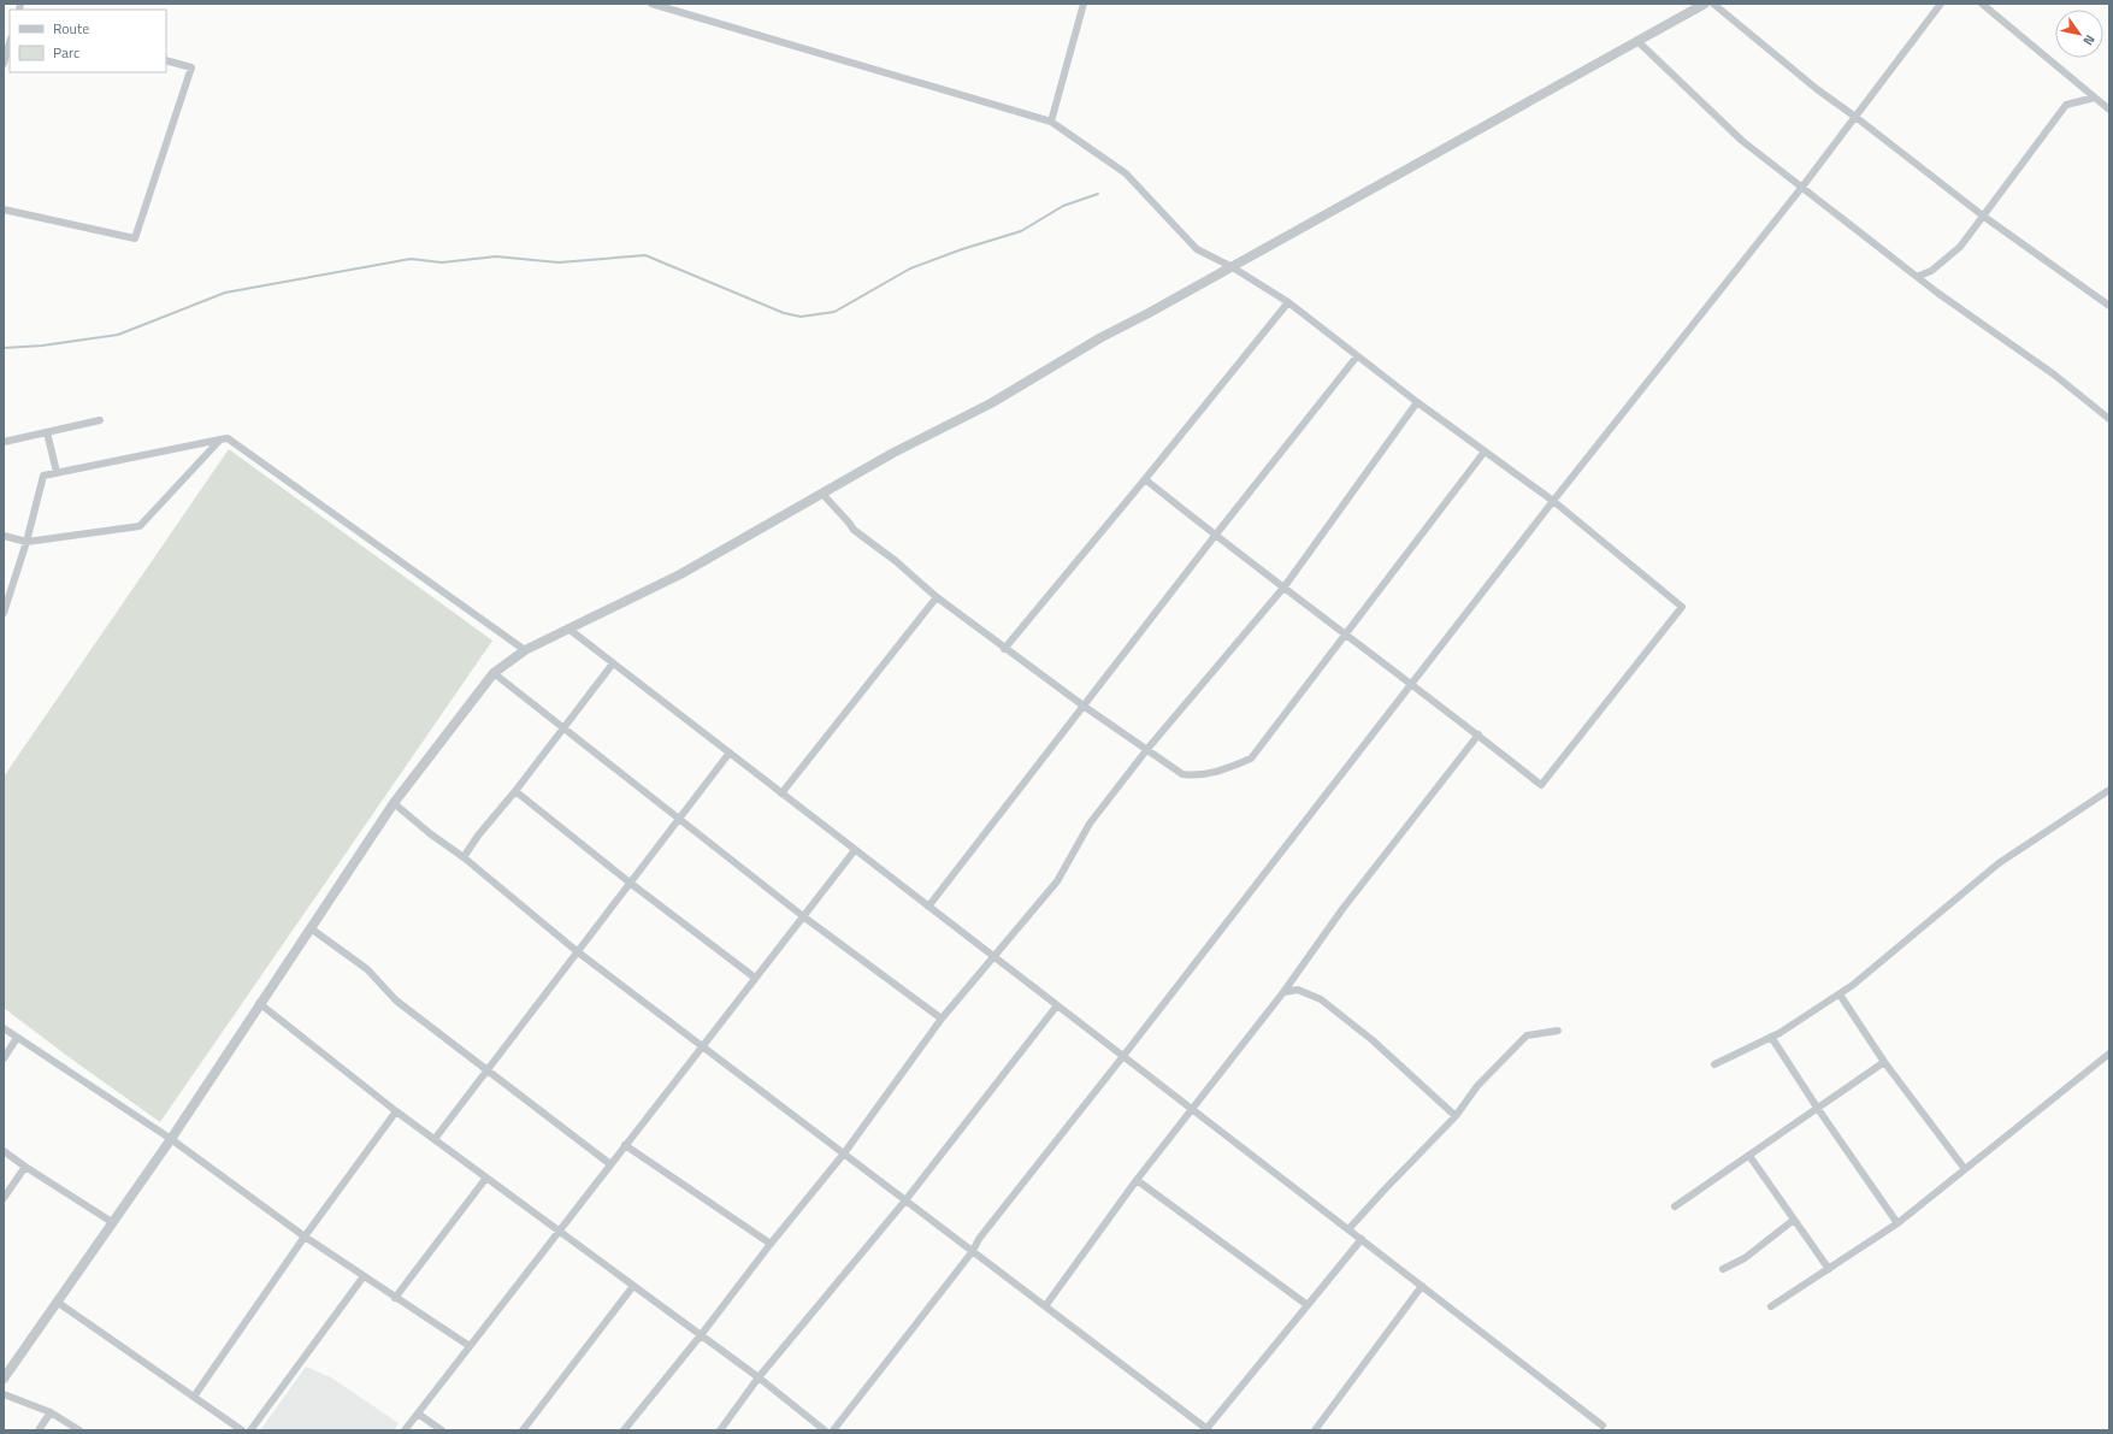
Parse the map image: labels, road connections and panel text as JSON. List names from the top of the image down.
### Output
{
  "legend": ["Route", "Parc"],
  "north": "bottom right"
}
